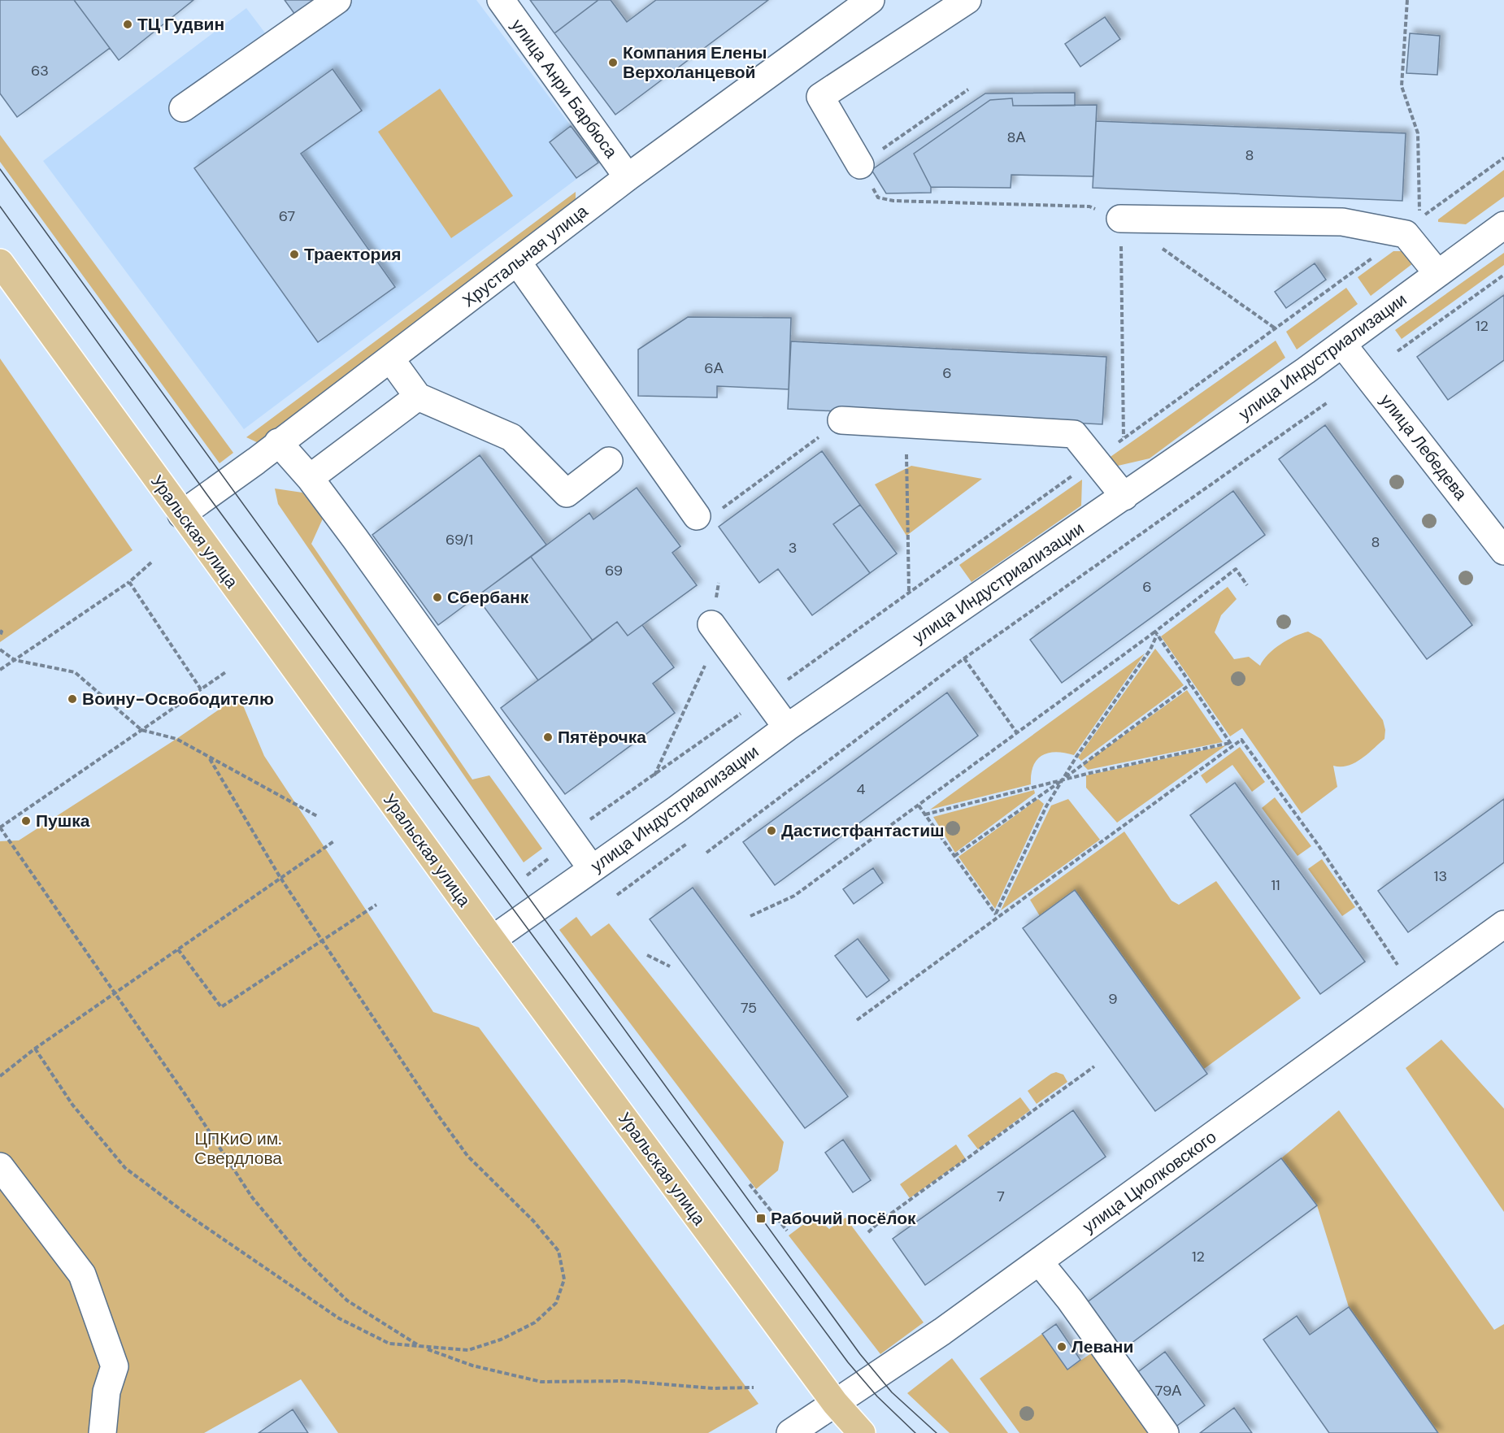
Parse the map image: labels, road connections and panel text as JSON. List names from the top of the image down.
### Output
{
  "streets": {
    "main road": ["Уральская улица"],
    "street": [
      "улица Анри Барбюса",
      "Хрустальная улица",
      "улица Индустриализации",
      "улица Лебедева",
      "улица Циолковского"
    ]
  },
  "crossings": [
    ["улица Анри Барбюса", "Хрустальная улица"],
    ["Хрустальная улица", "Уральская улица"],
    ["улица Индустриализации", "улица Лебедева"],
    ["улица Индустриализации", "Уральская улица"],
    ["Уральская улица", "улица Циолковского"]
  ],
  "parks": ["ЦПКиО им. Свердлова"],
  "places": {
    "other": [
      "ТЦ Гудвин",
      "Компания Елены Верхоланцевой",
      "Траектория",
      "Сбербанк",
      "Воину-Освободителю",
      "Пятёрочка",
      "Пушка",
      "Дастистфантастиш",
      "Левани"
    ],
    "transit": ["Рабочий посёлок"]
  },
  "house_numbers": [
    "63",
    "8А",
    "8",
    "67",
    "12",
    "6А",
    "6",
    "69/1",
    "8",
    "3",
    "69",
    "6",
    "4",
    "13",
    "11",
    "9",
    "75",
    "7",
    "12",
    "79А"
  ]
}
